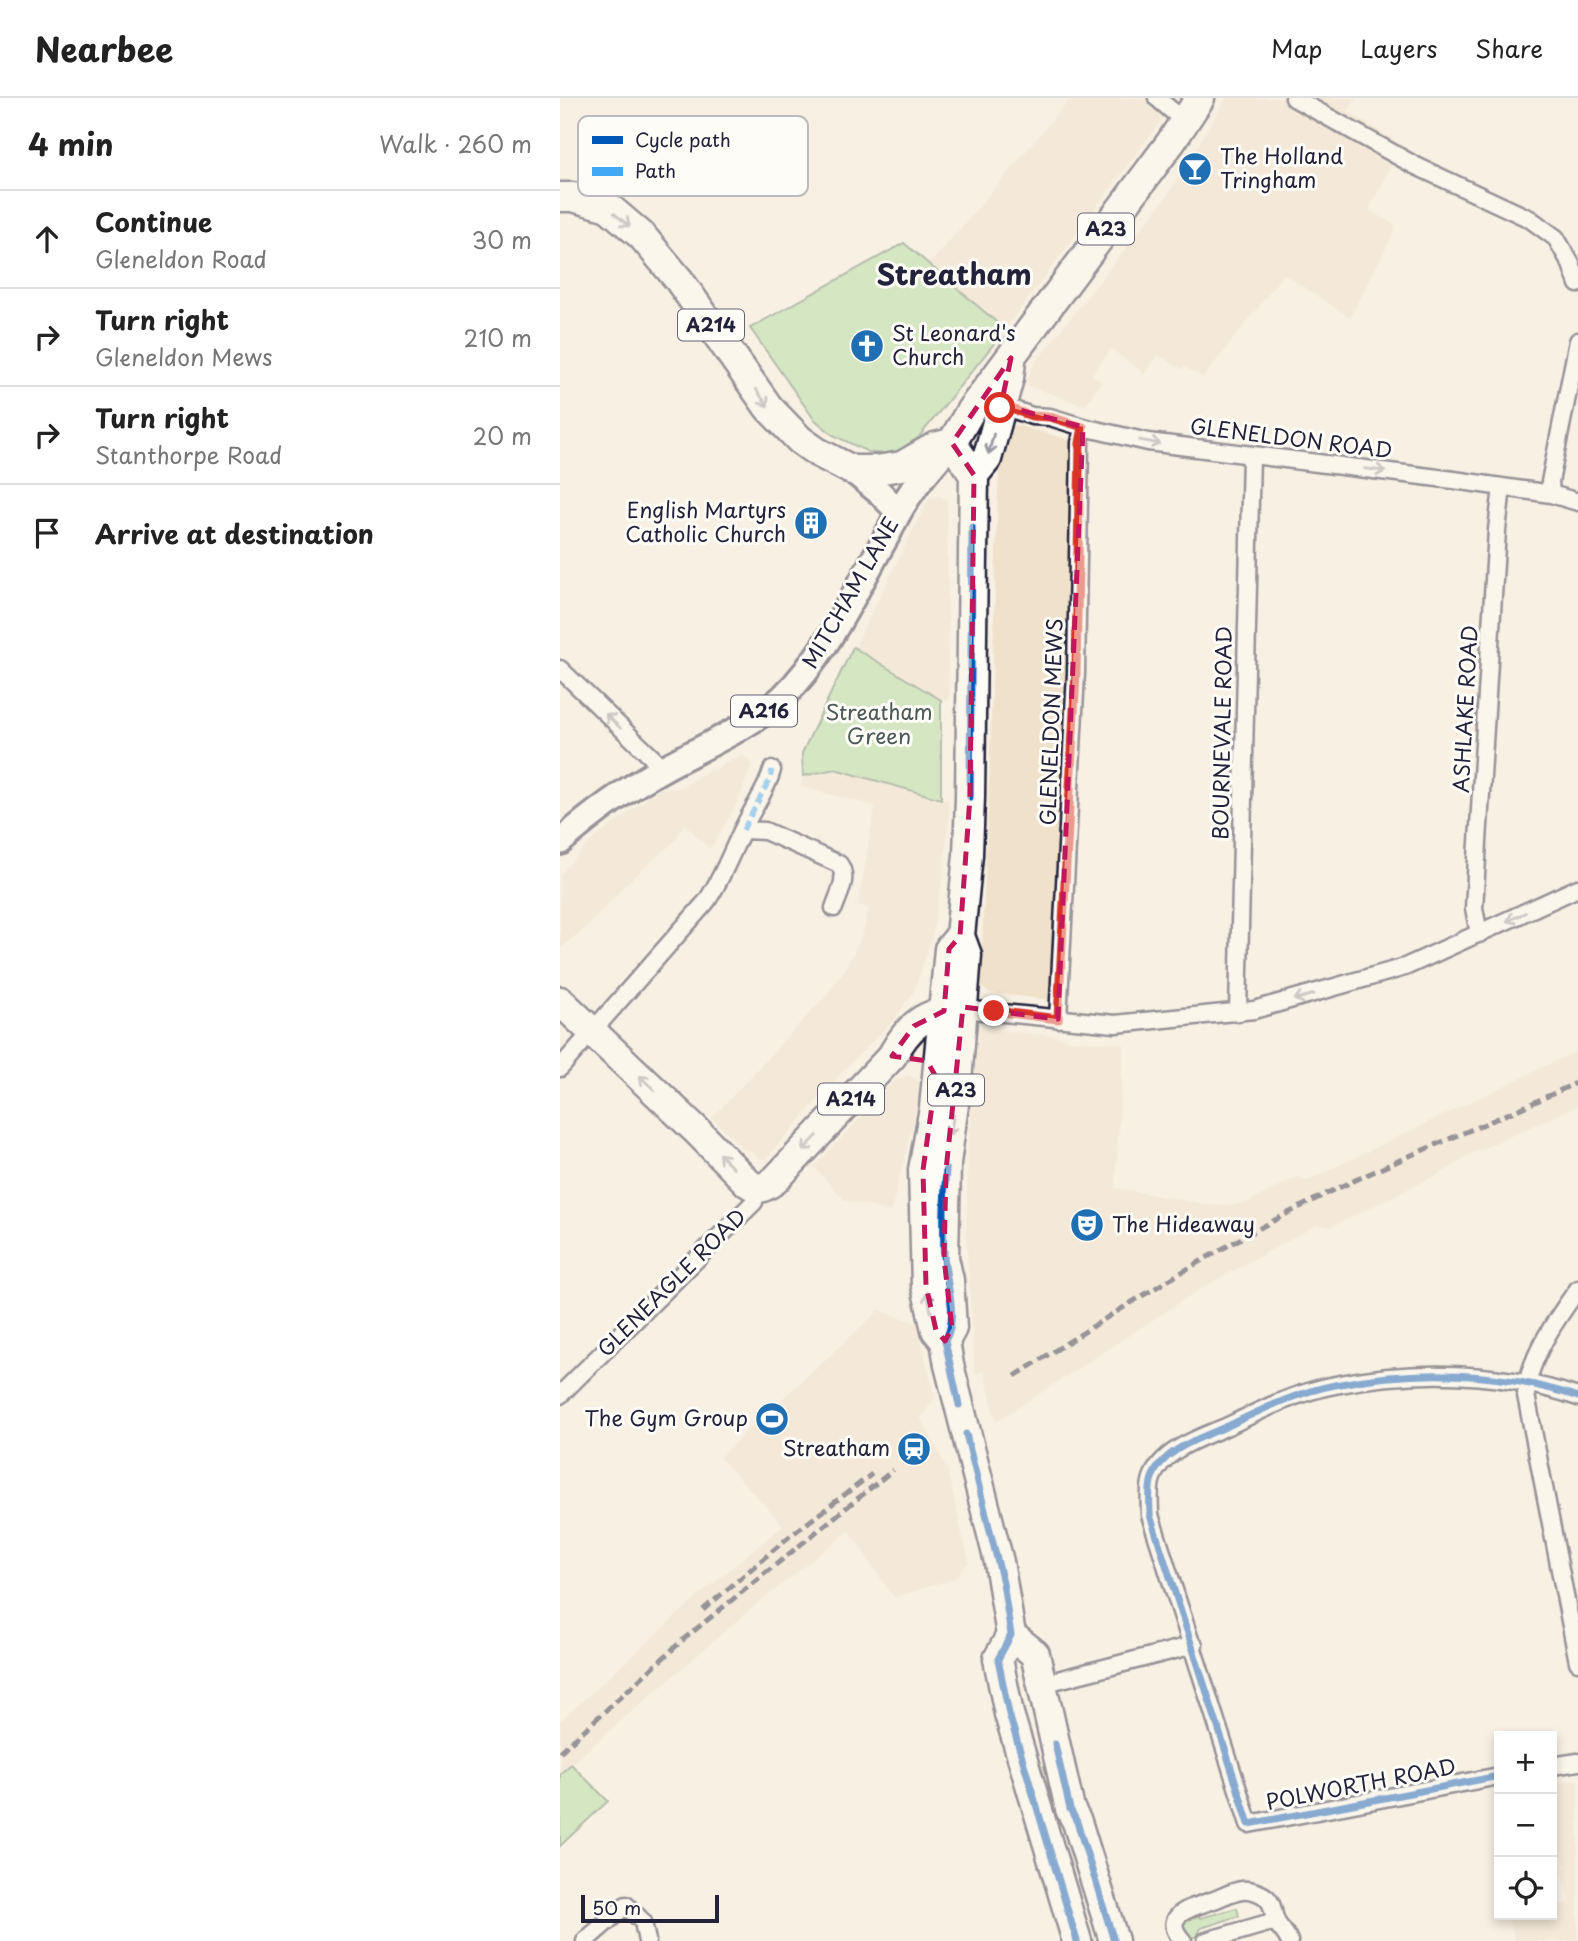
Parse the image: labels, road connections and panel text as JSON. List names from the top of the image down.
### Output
{
  "streets": {
    "highway": ["A23", "A214", "GLENEAGLE ROAD"],
    "main road": ["MITCHAM LANE", "A216"],
    "street": [
      "GLENELDON ROAD",
      "ASHLAKE ROAD",
      "GLENELDON MEWS",
      "BOURNEVALE ROAD",
      "POLWORTH ROAD"
    ]
  },
  "crossings": [
    ["A23", "A214"],
    ["A23", "GLENELDON ROAD"],
    ["A23", "MITCHAM LANE"],
    ["A23", "GLENEAGLE ROAD"],
    ["A214", "MITCHAM LANE"],
    ["A214", "GLENEAGLE ROAD"],
    ["GLENELDON ROAD", "ASHLAKE ROAD"],
    ["GLENELDON ROAD", "GLENELDON MEWS"],
    ["GLENELDON ROAD", "BOURNEVALE ROAD"]
  ],
  "one_way": ["GLENELDON ROAD"],
  "districts": ["Streatham"],
  "parks": ["Streatham Green"],
  "places": {
    "bar": ["The Holland Tringham"],
    "church": ["St Leonard's Church"],
    "building": ["English Martyrs Catholic Church"],
    "theatre": ["The Hideaway"],
    "sports": ["The Gym Group"],
    "station": ["Streatham"]
  },
  "legend": ["Cycle path", "Path"],
  "scale_bar": "50 m",
  "page": {
    "header": "Nearbee",
    "nav": ["Map", "Layers", "Share"],
    "heading": ["4 min", "Walk · 260 m"],
    "list": [
      ["Continue", "Gleneldon Road", "30 m"],
      ["Turn right", "Gleneldon Mews", "210 m"],
      ["Turn right", "Stanthorpe Road", "20 m"],
      "Arrive at destination"
    ],
    "map_buttons": ["+", "−"],
    "scale": "50 m"
  }
}
